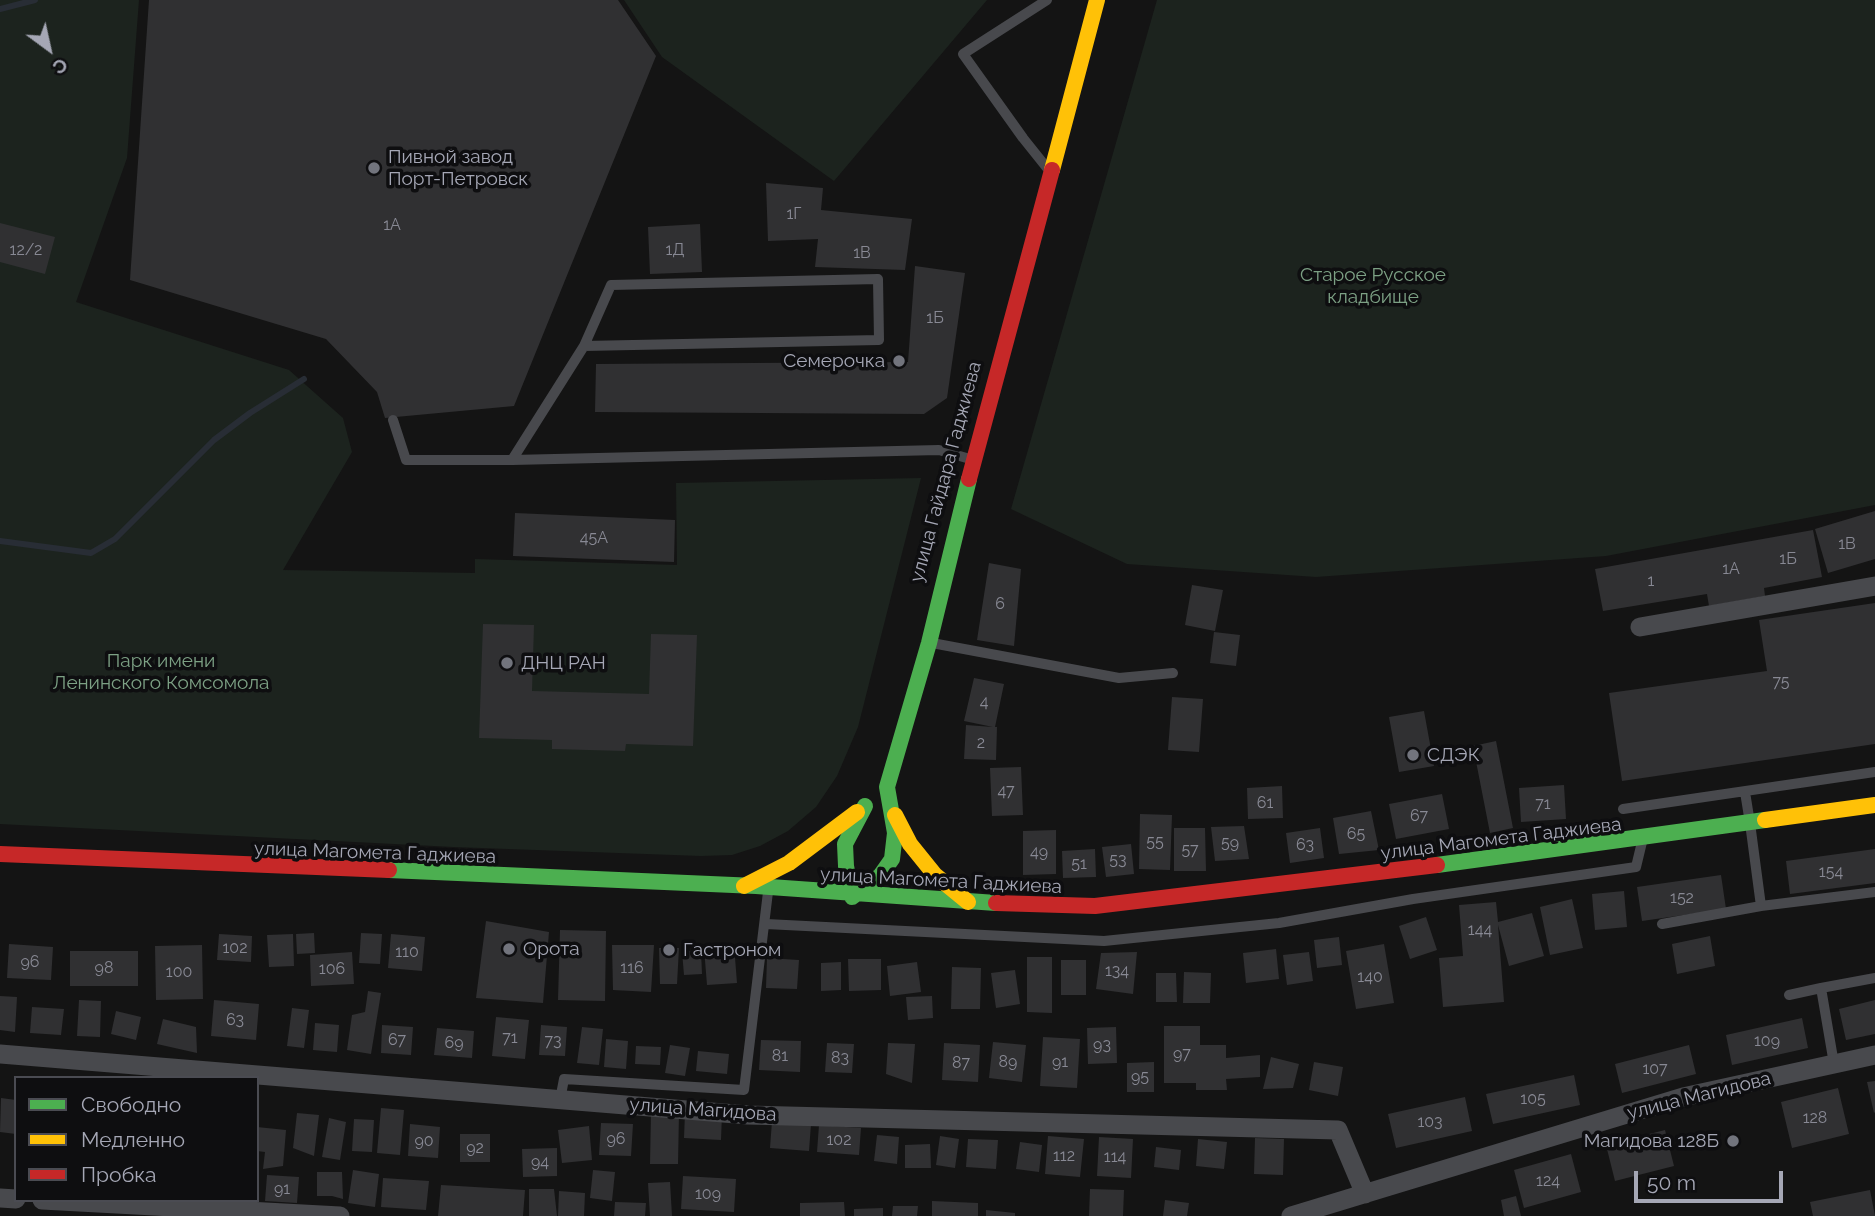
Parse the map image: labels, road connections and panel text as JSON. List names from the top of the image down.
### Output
{
  "streets": {
    "main road": ["улица Гайдара Гаджиева", "улица Магомета Гаджиева"],
    "street": ["улица Магидова"]
  },
  "crossings": [
    ["улица Гайдара Гаджиева", "улица Магомета Гаджиева"]
  ],
  "parks": ["Старое Русское кладбище", "Парк имени Ленинского Комсомола"],
  "places": [
    "Пивной завод Порт-Петровск",
    "Семерочка",
    "ДНЦ РАН",
    "СДЭК",
    "Орота",
    "Гастроном",
    "Магидова 128Б"
  ],
  "house_numbers": [
    "1Г",
    "1А",
    "12/2",
    "1Д",
    "1В",
    "1Б",
    "45А",
    "1В",
    "1Б",
    "1А",
    "1",
    "6",
    "75",
    "4",
    "2",
    "47",
    "61",
    "71",
    "67",
    "65",
    "55",
    "59",
    "63",
    "57",
    "49",
    "53",
    "51",
    "154",
    "152",
    "144",
    "102",
    "110",
    "96",
    "98",
    "116",
    "106",
    "134",
    "100",
    "140",
    "63",
    "71",
    "67",
    "73",
    "109",
    "69",
    "93",
    "97",
    "81",
    "83",
    "89",
    "91",
    "87",
    "107",
    "95",
    "105",
    "128",
    "103",
    "96",
    "102",
    "90",
    "92",
    "112",
    "114",
    "94",
    "124",
    "91",
    "109"
  ],
  "legend": ["Свободно", "Медленно", "Пробка"],
  "scale_bar": "50 m",
  "north": "bottom right"
}
